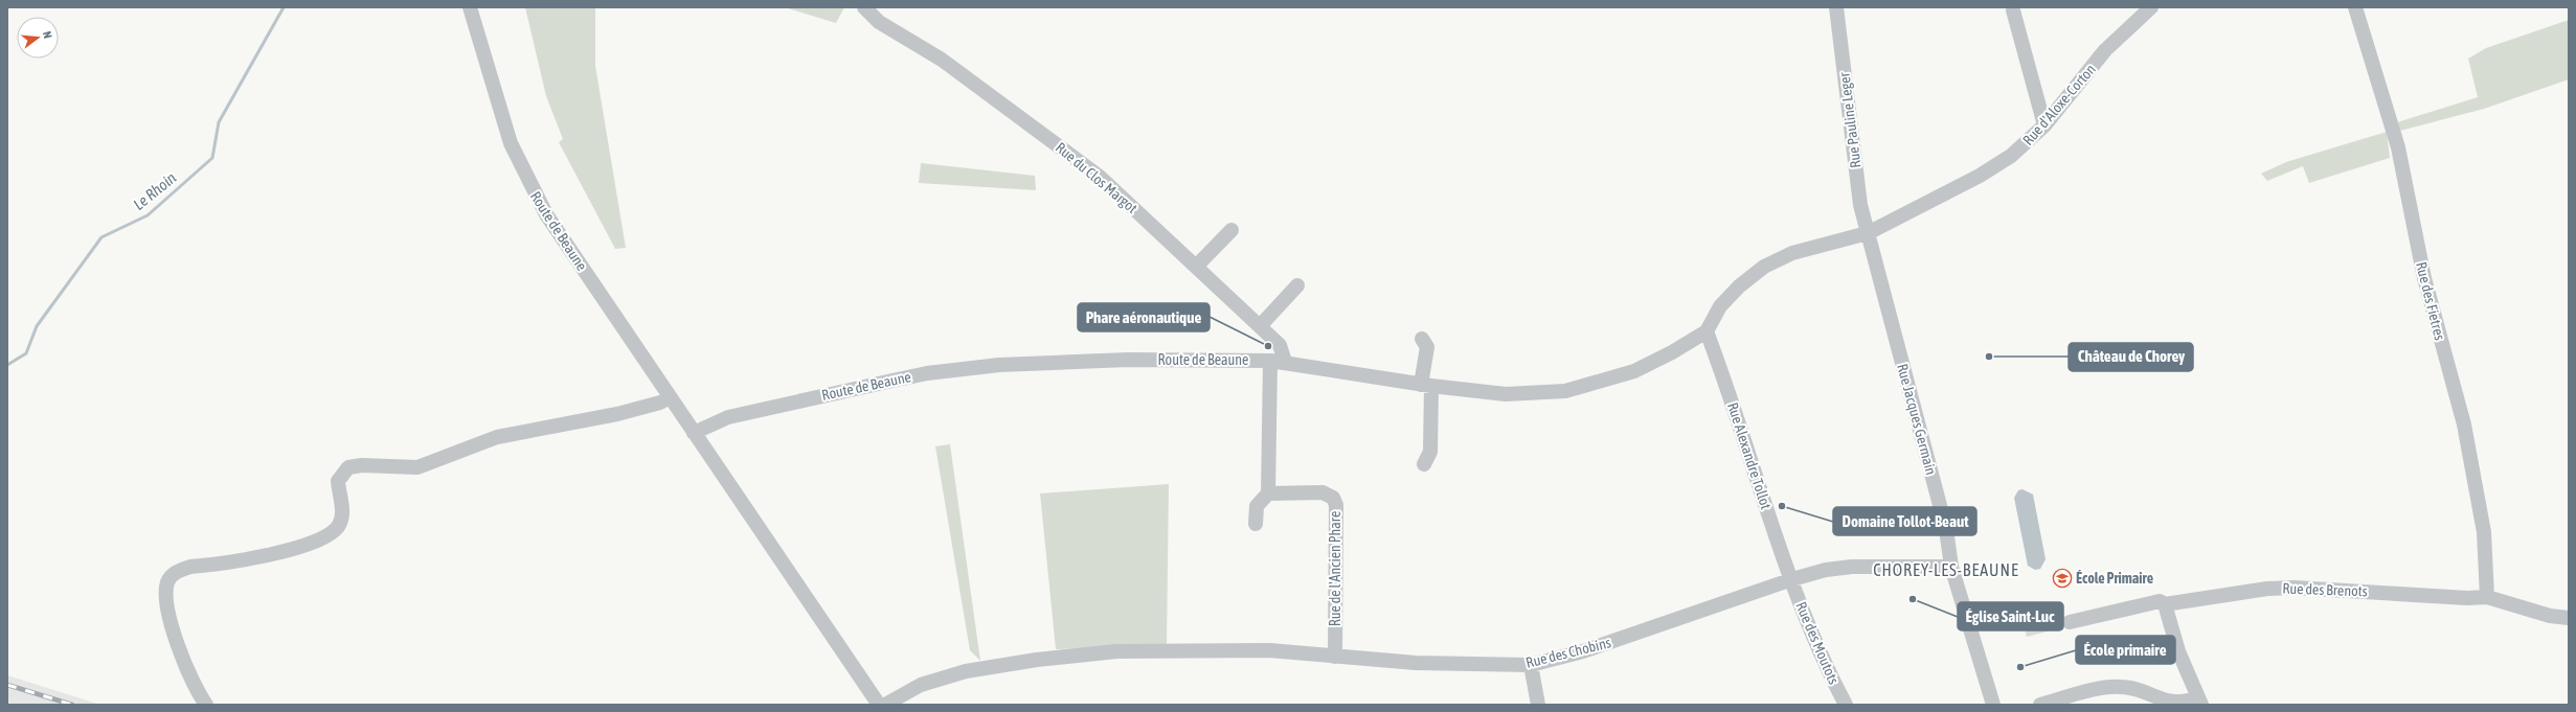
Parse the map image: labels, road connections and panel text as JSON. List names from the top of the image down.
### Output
{
  "streets": {
    "street": [
      "Rue d'Aloxe-Corton",
      "Rue Pauline Leger",
      "Rue du Clos Margot",
      "Route de Beaune",
      "Rue des Fietres",
      "Rue Jacques Germain",
      "Rue Alexandre Tollot",
      "Rue de l'Ancien Phare",
      "Rue des Brenots",
      "Rue des Moutots",
      "Rue des Chobins"
    ]
  },
  "crossings": [
    ["Rue d'Aloxe-Corton", "Rue Pauline Leger"],
    ["Rue d'Aloxe-Corton", "Route de Beaune"],
    ["Rue d'Aloxe-Corton", "Rue Jacques Germain"],
    ["Rue d'Aloxe-Corton", "Rue Alexandre Tollot"],
    ["Rue Pauline Leger", "Rue Jacques Germain"],
    ["Rue du Clos Margot", "Route de Beaune"],
    ["Route de Beaune", "Rue Alexandre Tollot"],
    ["Rue des Fietres", "Rue des Brenots"],
    ["Rue Jacques Germain", "Rue des Chobins"],
    ["Rue Alexandre Tollot", "Rue des Moutots"],
    ["Rue Alexandre Tollot", "Rue des Chobins"],
    ["Rue de l'Ancien Phare", "Rue des Chobins"],
    ["Rue des Moutots", "Rue des Chobins"]
  ],
  "districts": ["CHOREY-LES-BEAUNE"],
  "water": ["Le Rhoin"],
  "places": {
    "other": [
      "Phare aéronautique",
      "Château de Chorey",
      "Domaine Tollot-Beaut",
      "Église Saint-Luc",
      "École primaire"
    ],
    "school or university": ["École Primaire"]
  },
  "north": "right"
}
